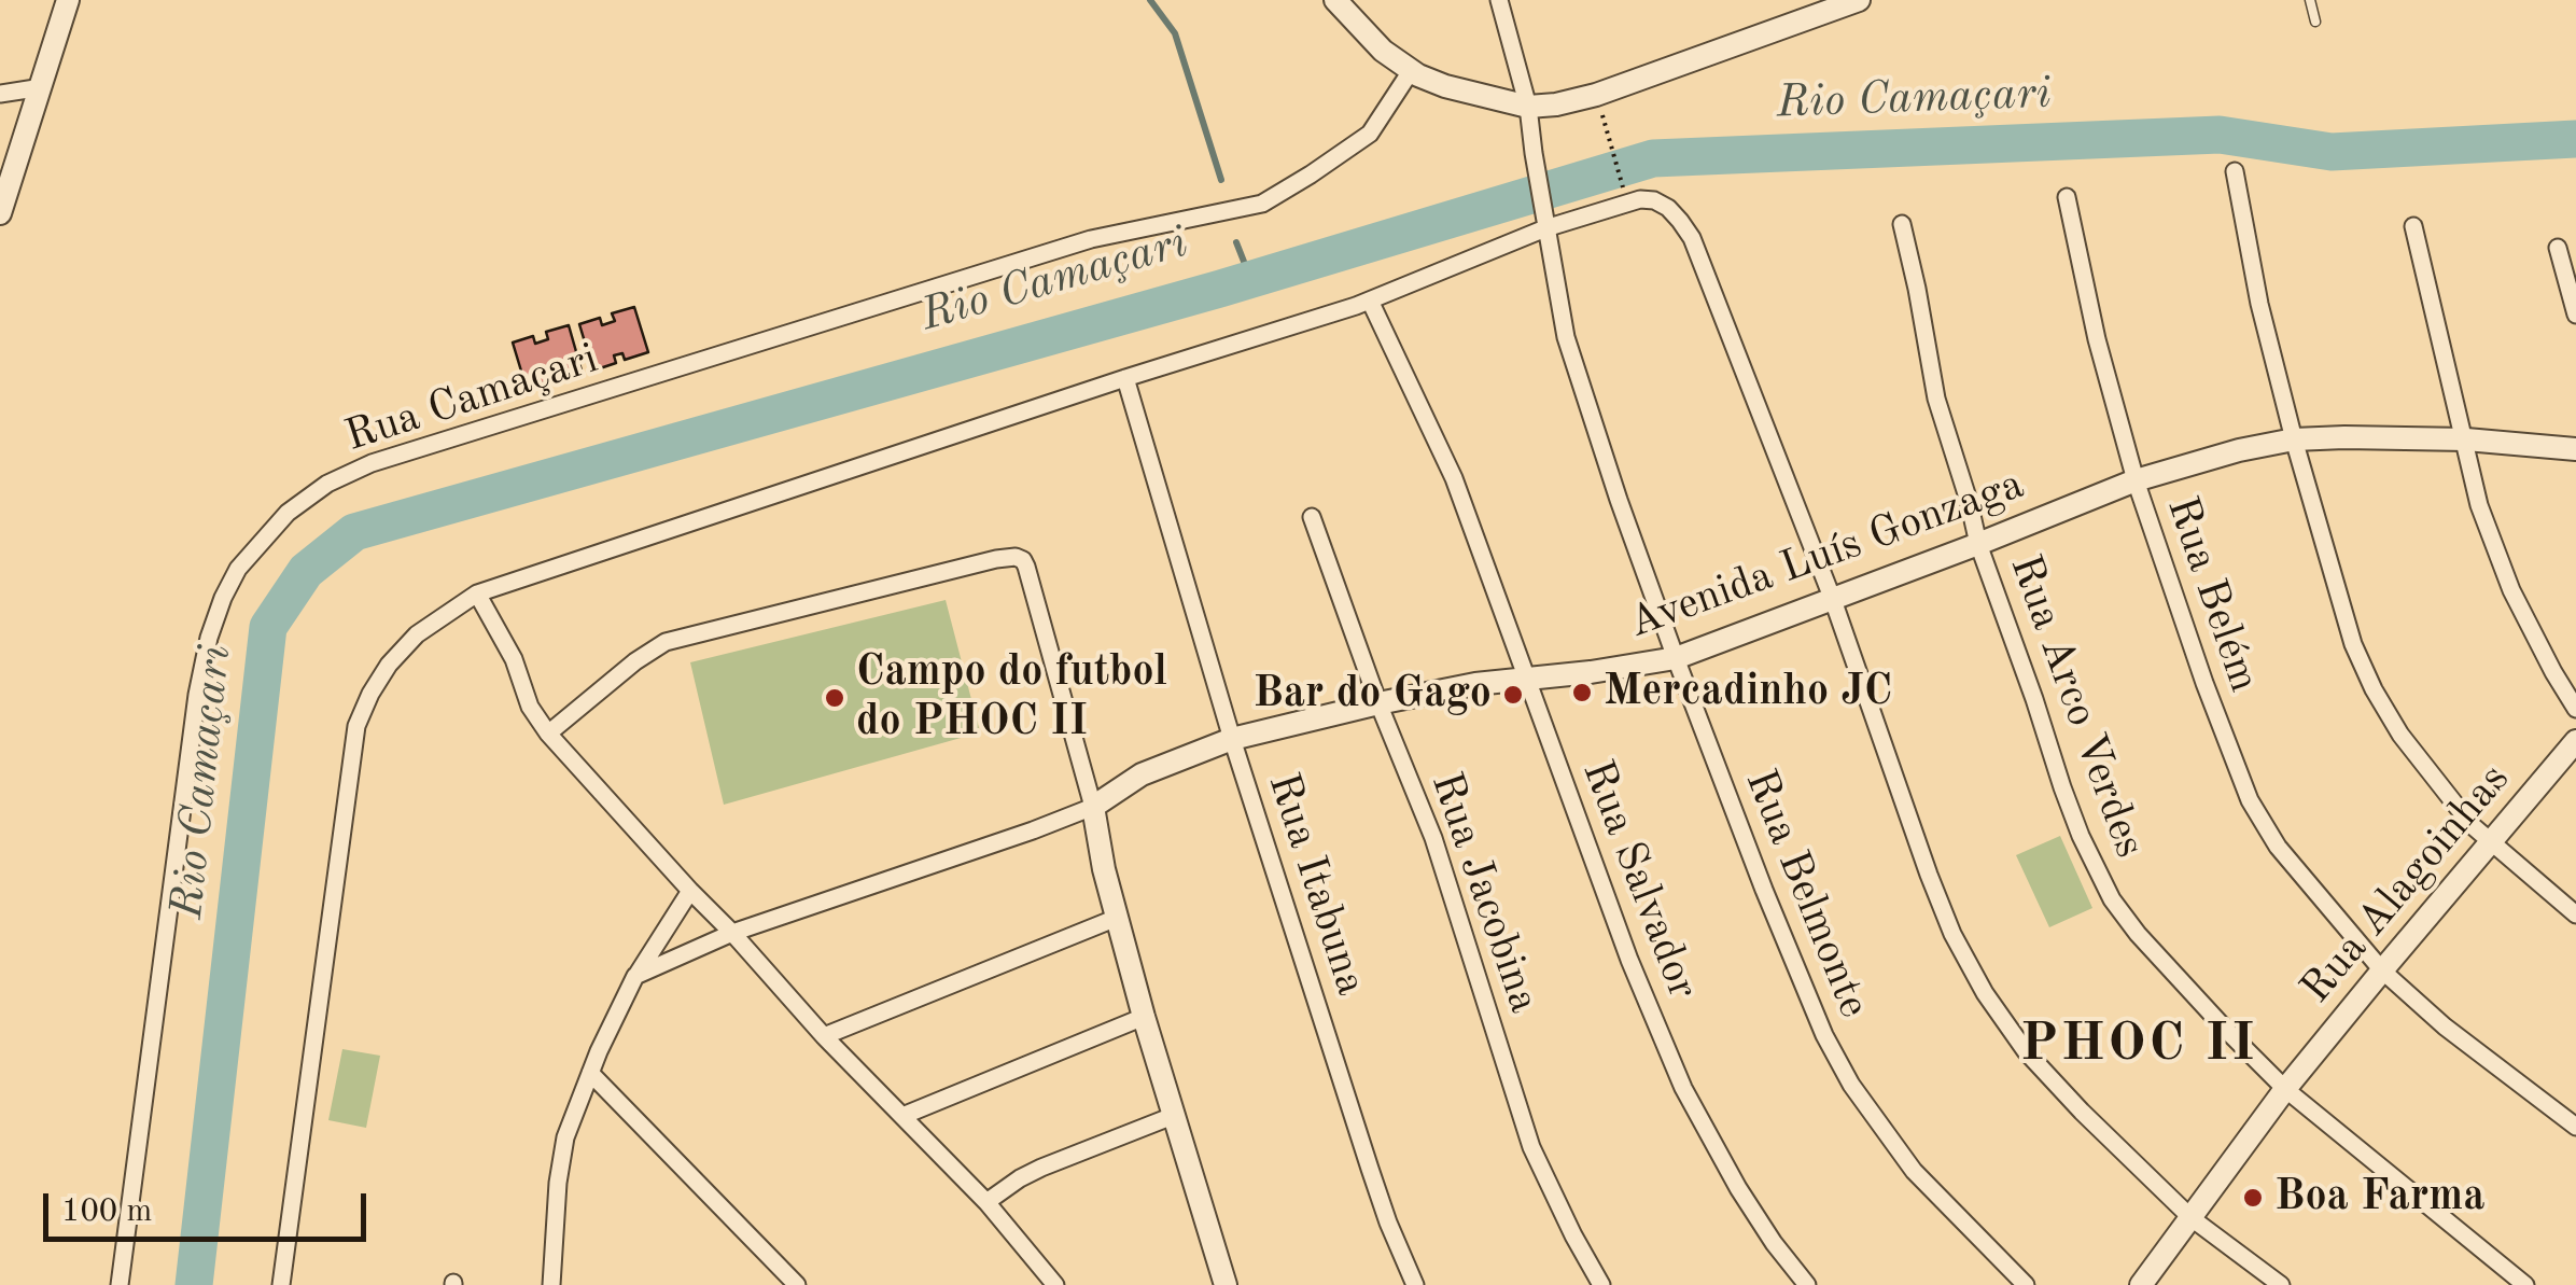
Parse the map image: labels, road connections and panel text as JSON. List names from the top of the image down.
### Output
{
  "streets": {
    "street": [
      "Rua Camaçari",
      "Avenida Luís Gonzaga",
      "Rua Belém",
      "Rua Arco Verdes",
      "Rua Salvador",
      "Rua Itabuna",
      "Rua Alagoinhas",
      "Rua Jacobina",
      "Rua Belmonte"
    ]
  },
  "crossings": [
    ["Avenida Luís Gonzaga", "Rua Belém"],
    ["Avenida Luís Gonzaga", "Rua Arco Verdes"],
    ["Avenida Luís Gonzaga", "Rua Salvador"],
    ["Avenida Luís Gonzaga", "Rua Itabuna"],
    ["Avenida Luís Gonzaga", "Rua Jacobina"],
    ["Avenida Luís Gonzaga", "Rua Belmonte"],
    ["Rua Belém", "Rua Alagoinhas"],
    ["Rua Arco Verdes", "Rua Alagoinhas"]
  ],
  "districts": ["PHOC II"],
  "water": ["Rio Camaçari"],
  "places": [
    "Mercadinho JC",
    "Bar do Gago",
    "Campo do futbol do PHOC II",
    "Boa Farma"
  ],
  "scale_bar": "100 m"
}
